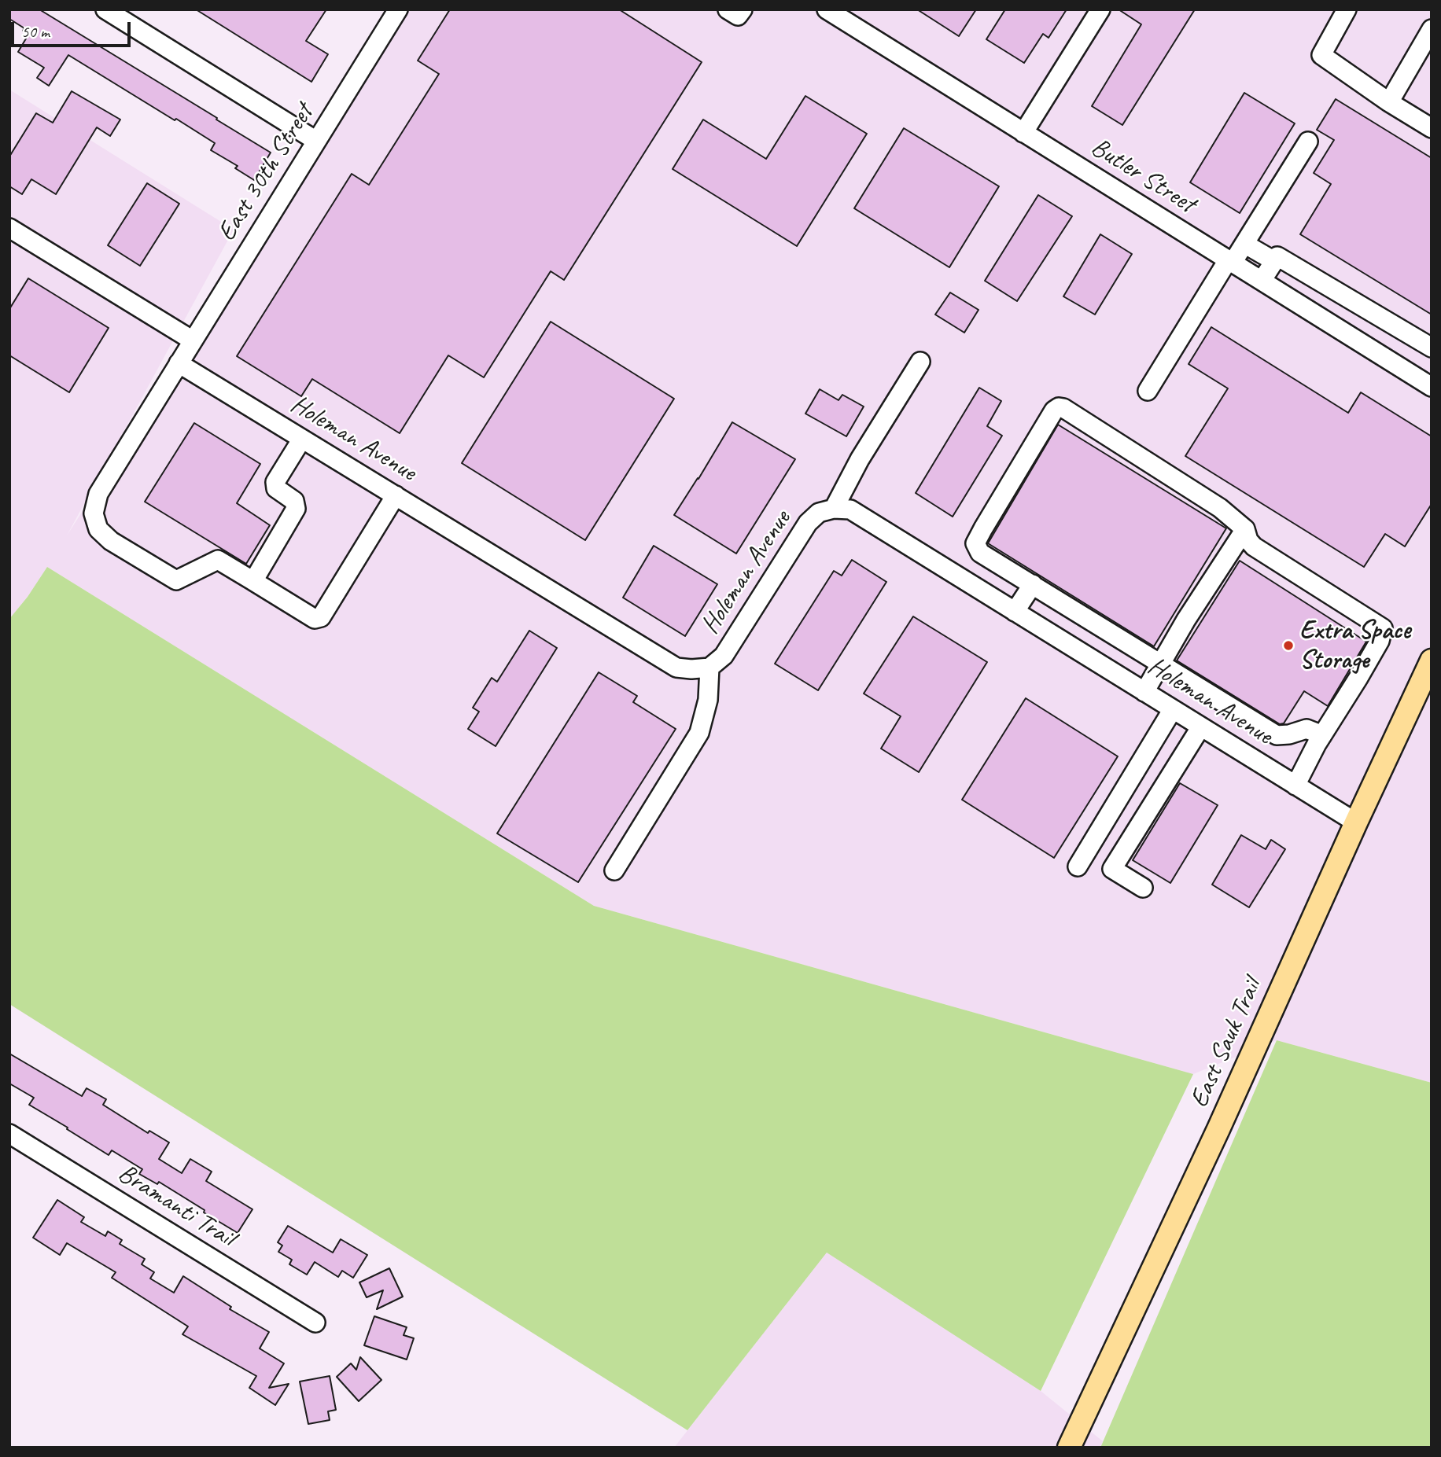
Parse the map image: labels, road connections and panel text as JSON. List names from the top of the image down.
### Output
{
  "streets": {
    "main road": ["East Sauk Trail"],
    "street": [
      "East 30th Street",
      "Butler Street",
      "Holeman Avenue",
      "Bramanti Trail"
    ]
  },
  "crossings": [
    ["East 30th Street", "Holeman Avenue"],
    ["Holeman Avenue", "East Sauk Trail"]
  ],
  "places": ["Extra Space Storage"],
  "scale_bar": "50 m"
}
